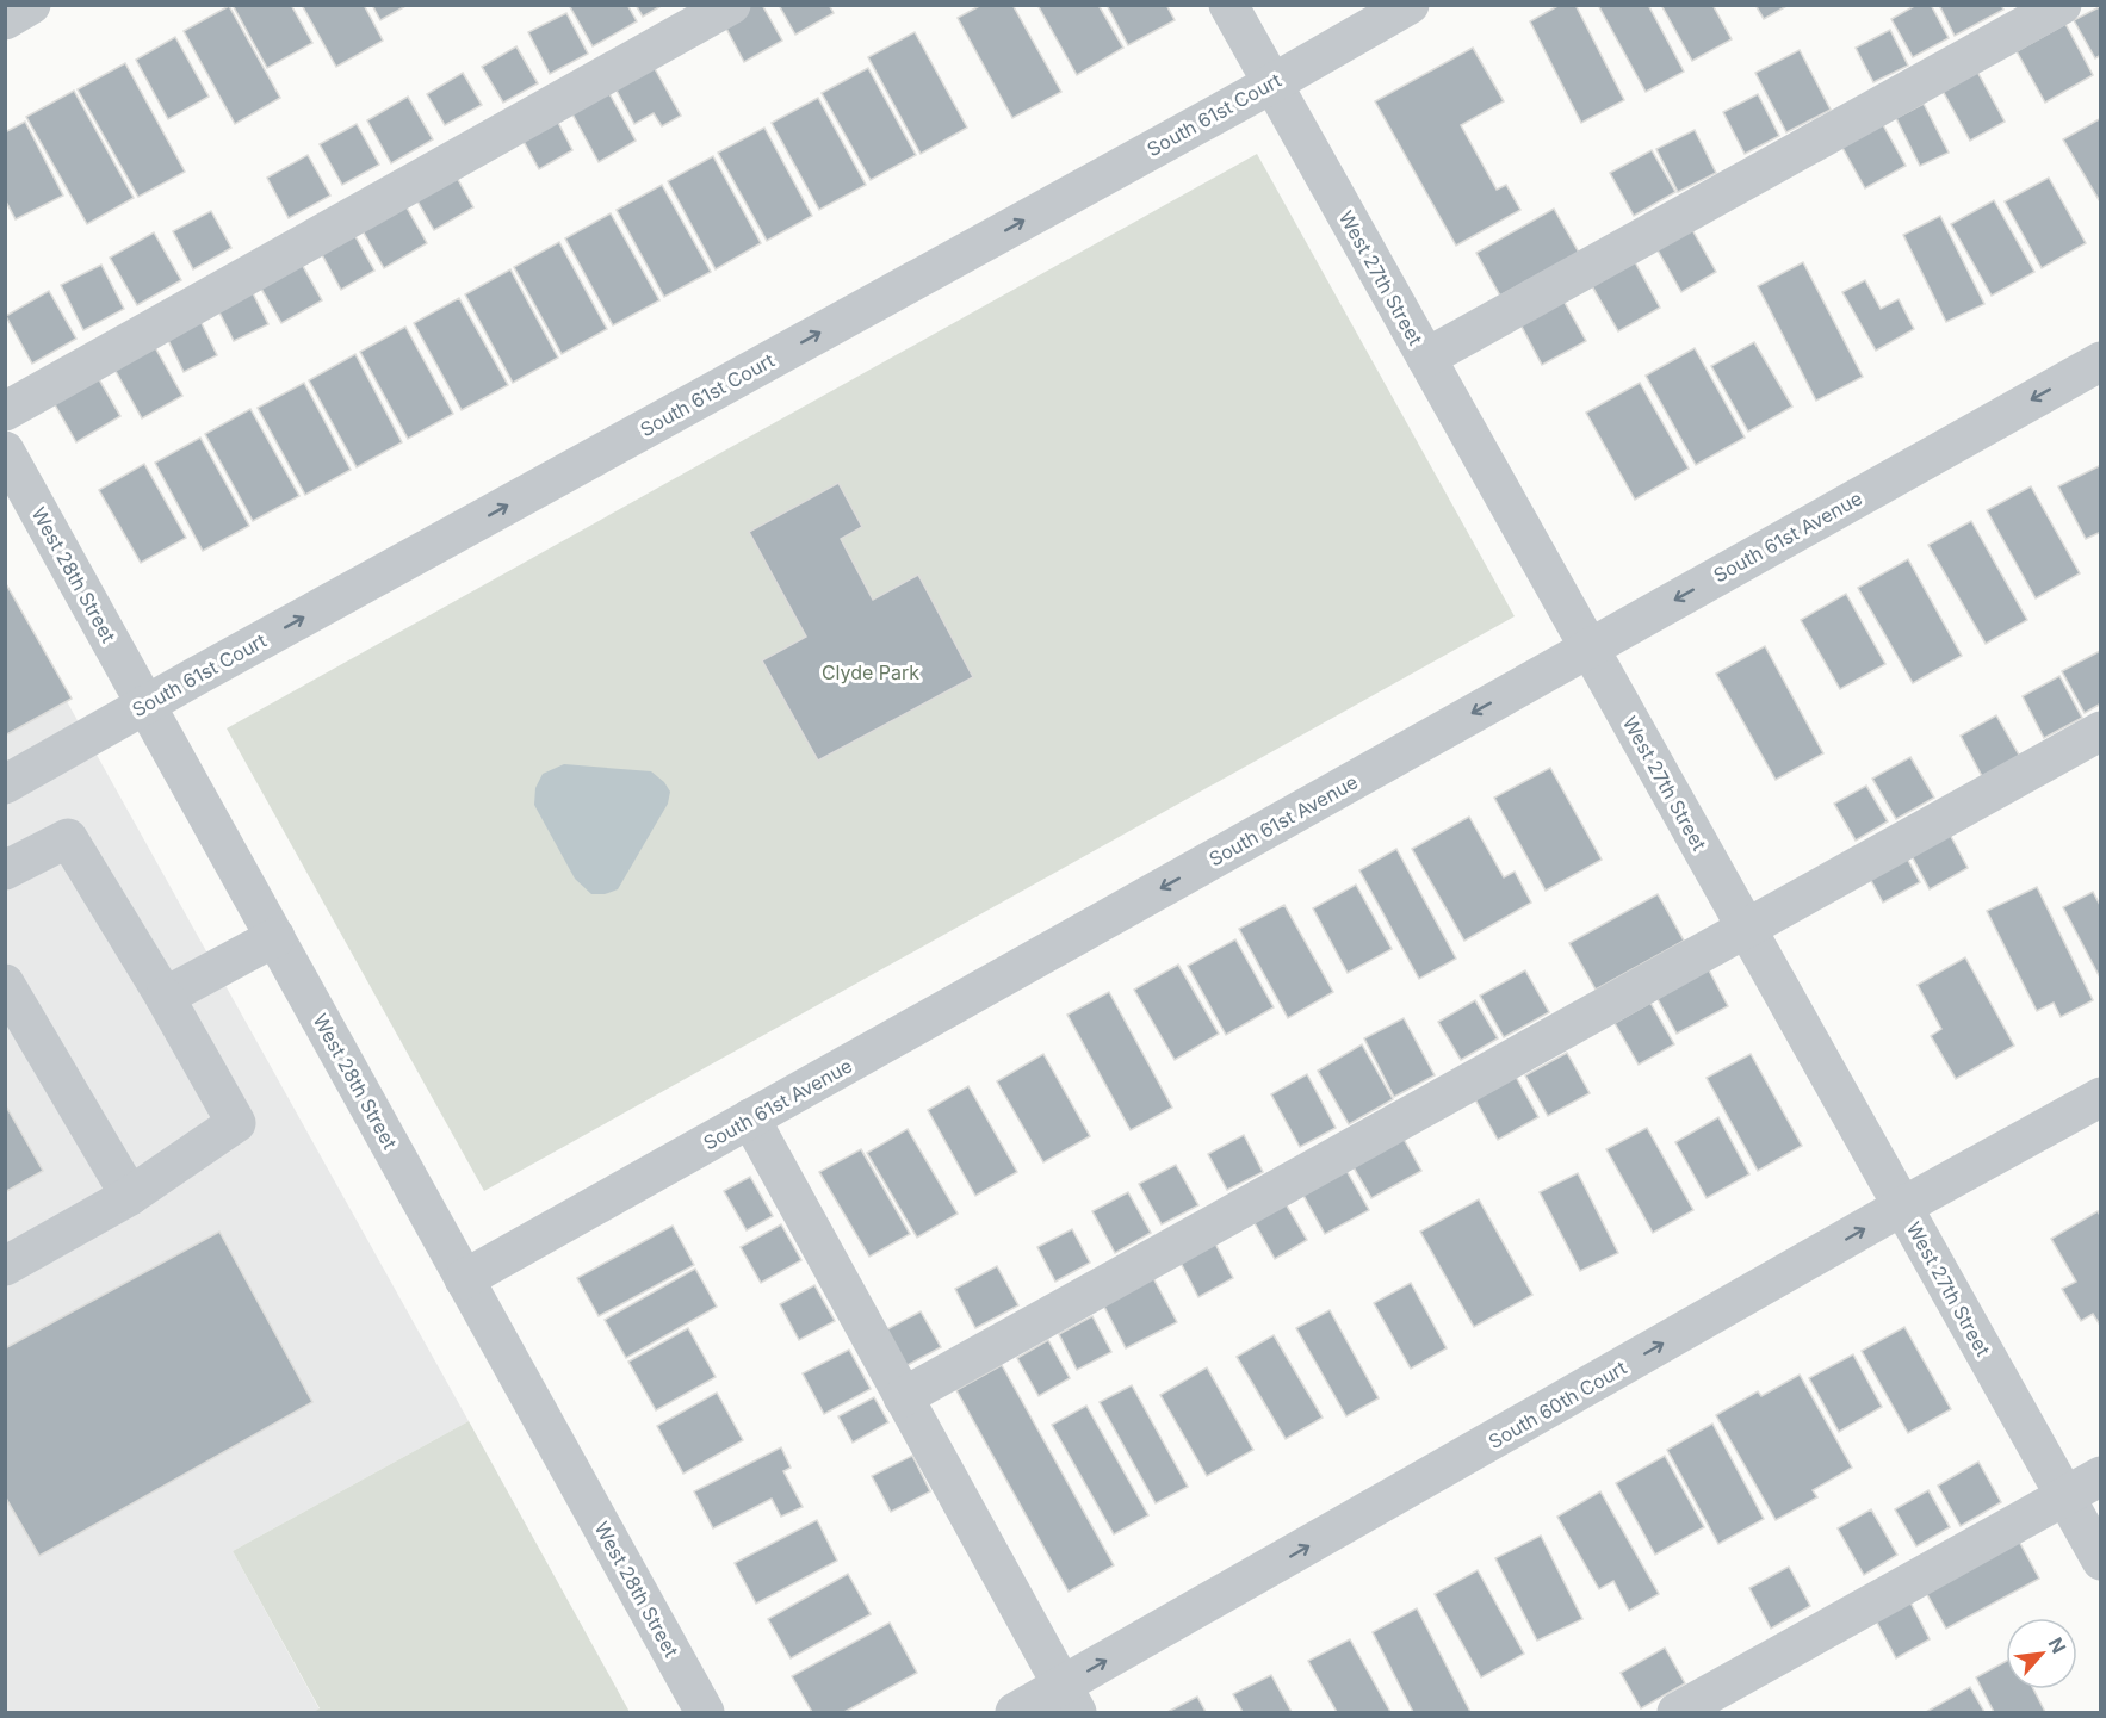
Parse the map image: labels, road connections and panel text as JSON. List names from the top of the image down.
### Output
{
  "streets": {
    "street": [
      "South 61st Court",
      "West 27th Street",
      "South 61st Avenue",
      "West 28th Street",
      "South 60th Court"
    ]
  },
  "crossings": [
    ["South 61st Court", "West 27th Street"],
    ["South 61st Court", "West 28th Street"],
    ["West 27th Street", "South 61st Avenue"],
    ["West 27th Street", "South 60th Court"],
    ["South 61st Avenue", "West 28th Street"]
  ],
  "parks": ["Clyde Park"],
  "north": "top right"
}
